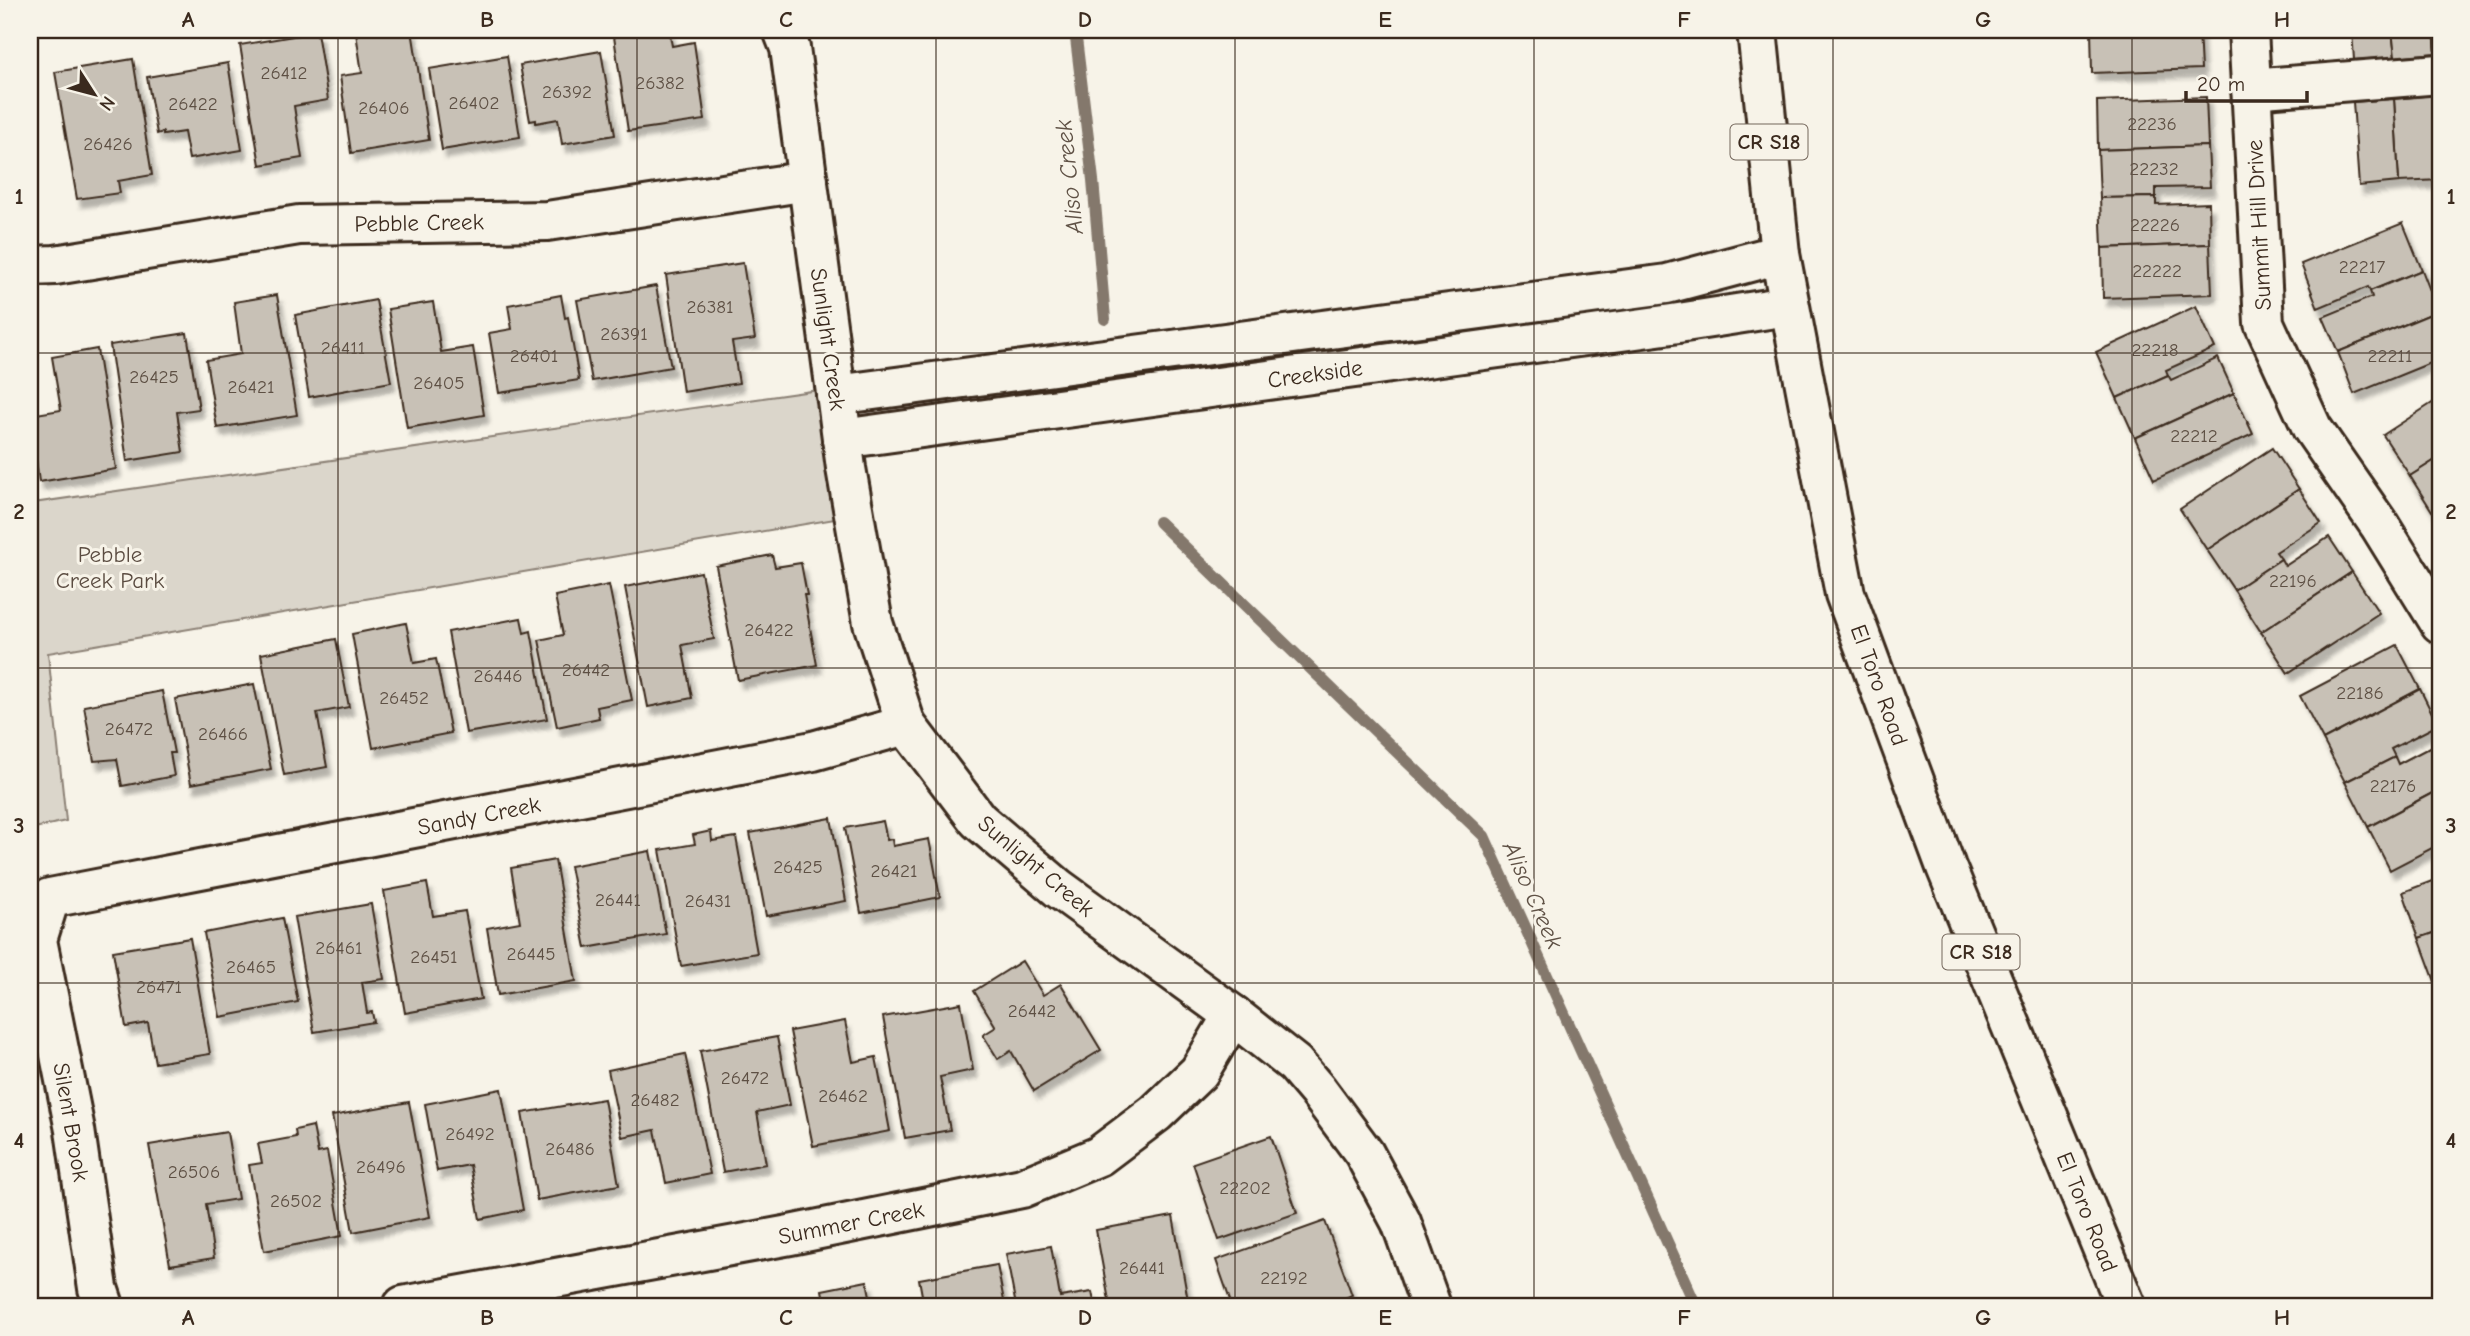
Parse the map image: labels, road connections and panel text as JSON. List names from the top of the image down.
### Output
{
  "streets": {
    "street": [
      "CR S18",
      "Pebble Creek",
      "Summit Hill Drive",
      "Sunlight Creek",
      "Creekside",
      "El Toro Road",
      "Sandy Creek",
      "Silent Brook",
      "Summer Creek"
    ]
  },
  "crossings": [
    ["Pebble Creek", "Sunlight Creek"],
    ["Sunlight Creek", "Creekside"],
    ["Sunlight Creek", "Sandy Creek"],
    ["Sunlight Creek", "Summer Creek"],
    ["Creekside", "El Toro Road"],
    ["Sandy Creek", "Silent Brook"]
  ],
  "water": ["Aliso Creek"],
  "parks": ["Pebble Creek Park"],
  "house_numbers": [
    "26412",
    "26382",
    "26392",
    "26402",
    "26422",
    "26406",
    "22236",
    "26426",
    "22232",
    "22226",
    "22217",
    "22222",
    "26381",
    "26391",
    "26411",
    "22218",
    "26401",
    "22211",
    "26425",
    "26405",
    "26421",
    "22212",
    "22196",
    "26422",
    "26442",
    "26446",
    "22186",
    "26452",
    "26472",
    "26466",
    "22176",
    "26425",
    "26421",
    "26441",
    "26431",
    "26461",
    "26445",
    "26451",
    "26465",
    "26471",
    "26442",
    "26472",
    "26462",
    "26482",
    "26492",
    "26486",
    "26496",
    "26506",
    "22202",
    "26502",
    "26441",
    "22192"
  ],
  "scale_bar": "20 m",
  "north": "bottom right",
  "grid": {
    "columns": [
      "A",
      "B",
      "C",
      "D",
      "E",
      "F",
      "G",
      "H"
    ],
    "rows": [
      "1",
      "2",
      "3",
      "4"
    ]
  }
}
